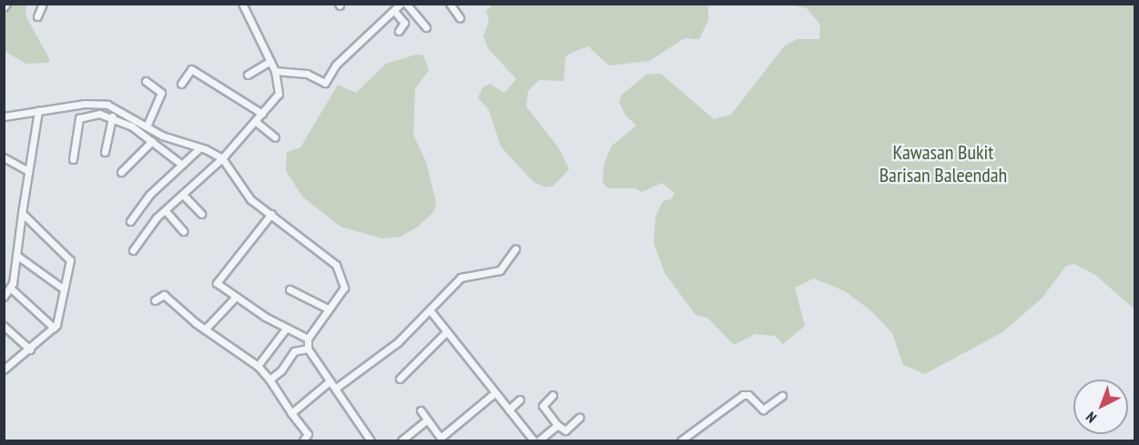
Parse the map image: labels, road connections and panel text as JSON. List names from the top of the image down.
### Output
{
  "parks": ["Kawasan Bukit Barisan Baleendah"],
  "north": "bottom left"
}
